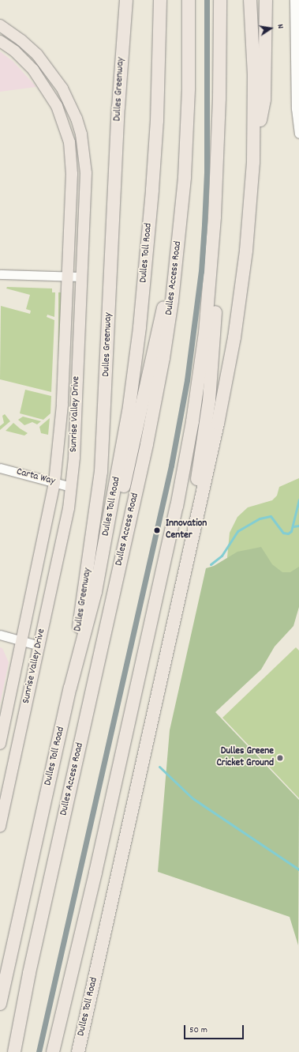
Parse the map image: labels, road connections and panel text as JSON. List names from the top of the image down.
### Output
{
  "streets": {
    "highway": ["Dulles Greenway", "Dulles Toll Road", "Dulles Access Road"],
    "main road": ["Sunrise Valley Drive"],
    "street": ["Carta Way"]
  },
  "crossings": [
    ["Dulles Greenway", "Dulles Toll Road"],
    ["Sunrise Valley Drive", "Carta Way"]
  ],
  "places": ["Innovation Center", "Dulles Greene Cricket Ground"],
  "scale_bar": "50 m",
  "north": "right"
}
